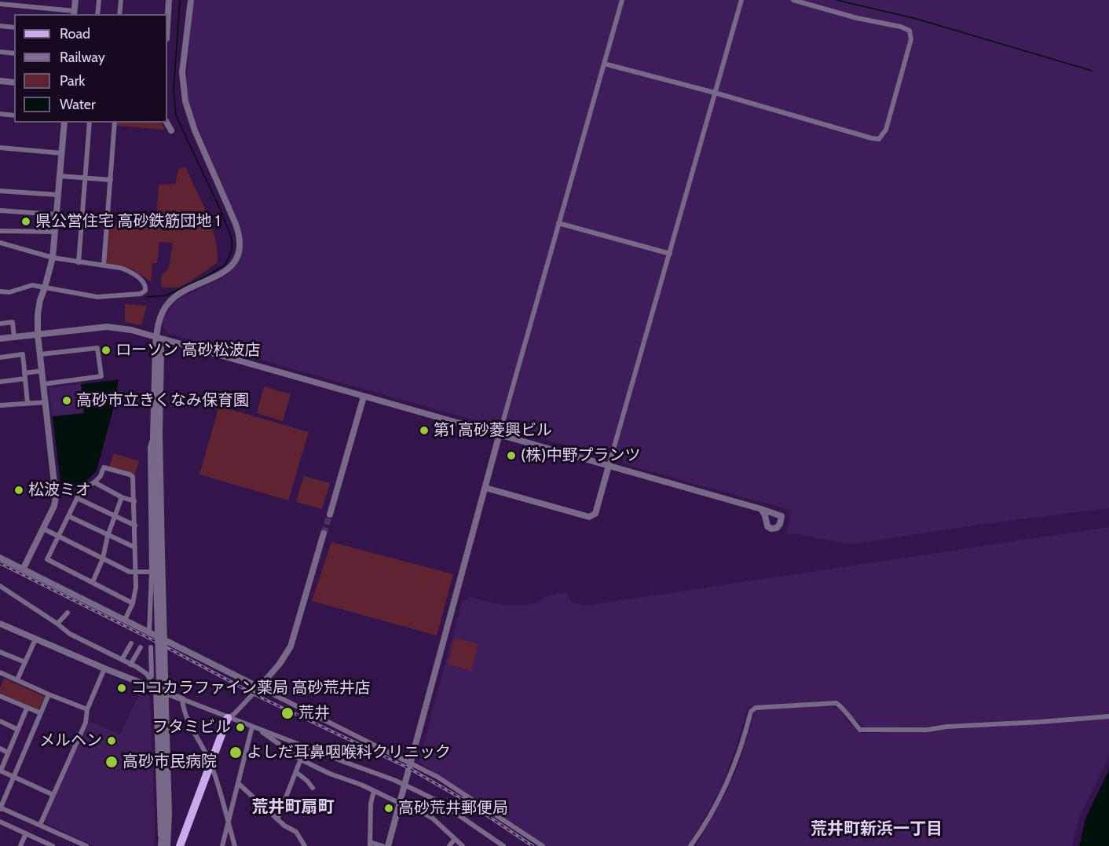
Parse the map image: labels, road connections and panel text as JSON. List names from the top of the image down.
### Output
{
  "districts": ["荒井町扇町", "荒井町新浜一丁目"],
  "places": [
    "県公営住宅 高砂鉄筋団地 1",
    "ローソン 高砂松波店",
    "高砂市立きくなみ保育園",
    "第1 高砂菱興ビル",
    "(株)中野プランツ",
    "松波ミオ",
    "ココカラファイン薬局 高砂荒井店",
    "荒井",
    "フタミビル",
    "メルヘン",
    "よしだ耳鼻咽喉科クリニック",
    "高砂市民病院",
    "高砂荒井郵便局"
  ],
  "legend": [
    "Road",
    "Railway",
    "Park",
    "Water"
  ]
}
